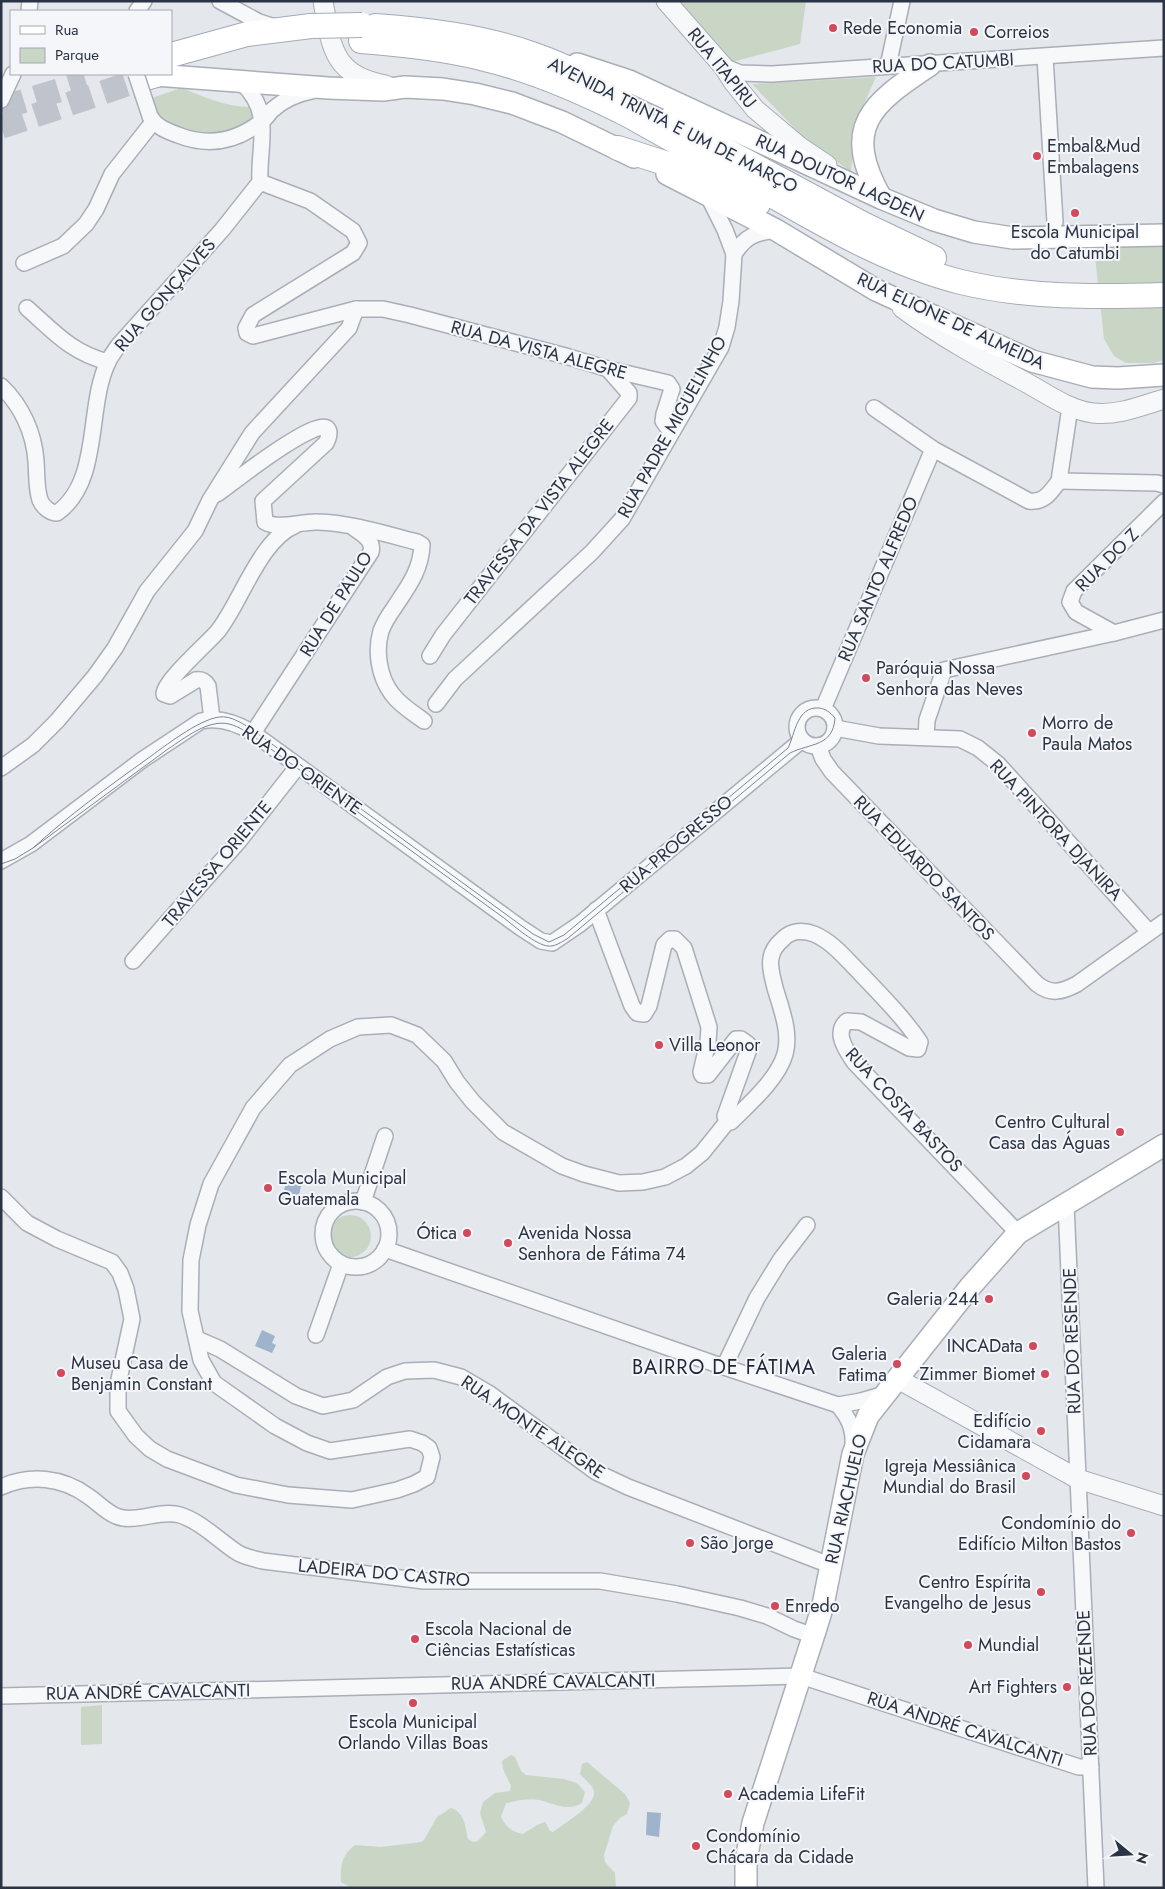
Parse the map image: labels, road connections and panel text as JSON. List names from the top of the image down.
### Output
{
  "streets": {
    "main road": [
      "AVENIDA TRINTA E UM DE MARÇO",
      "RUA DOUTOR LAGDEN",
      "RUA ELIONE DE ALMEIDA",
      "RUA RIACHUELO"
    ],
    "street": [
      "RUA DO CATUMBI",
      "RUA ITAPIRU",
      "RUA GONÇALVES",
      "RUA DA VISTA ALEGRE",
      "RUA PADRE MIGUELINHO",
      "TRAVESSA DA VISTA ALEGRE",
      "RUA DO Z",
      "RUA SANTO ALFREDO",
      "RUA DE PAULO",
      "RUA DO ORIENTE",
      "RUA PINTORA DJANIRA",
      "RUA PROGRESSO",
      "TRAVESSA ORIENTE",
      "RUA EDUARDO SANTOS",
      "RUA COSTA BASTOS",
      "RUA DO RESENDE",
      "RUA MONTE ALEGRE",
      "LADEIRA DO CASTRO",
      "RUA ANDRÉ CAVALCANTI",
      "RUA DO REZENDE"
    ]
  },
  "crossings": [
    ["RUA DO CATUMBI", "RUA ITAPIRU"],
    ["RUA ITAPIRU", "RUA DOUTOR LAGDEN"],
    ["AVENIDA TRINTA E UM DE MARÇO", "RUA DOUTOR LAGDEN"],
    ["RUA GONÇALVES", "RUA DA VISTA ALEGRE"],
    ["RUA ELIONE DE ALMEIDA", "RUA PADRE MIGUELINHO"],
    ["RUA DA VISTA ALEGRE", "RUA PADRE MIGUELINHO"],
    ["RUA DA VISTA ALEGRE", "TRAVESSA DA VISTA ALEGRE"],
    ["RUA SANTO ALFREDO", "RUA PINTORA DJANIRA"],
    ["RUA SANTO ALFREDO", "RUA PROGRESSO"],
    ["RUA SANTO ALFREDO", "RUA EDUARDO SANTOS"],
    ["RUA DE PAULO", "RUA DO ORIENTE"],
    ["RUA DO ORIENTE", "RUA PROGRESSO"],
    ["RUA DO ORIENTE", "TRAVESSA ORIENTE"],
    ["RUA PINTORA DJANIRA", "RUA PROGRESSO"],
    ["RUA PINTORA DJANIRA", "RUA EDUARDO SANTOS"],
    ["RUA PROGRESSO", "RUA EDUARDO SANTOS"],
    ["RUA COSTA BASTOS", "RUA RIACHUELO"],
    ["RUA DO RESENDE", "RUA RIACHUELO"],
    ["RUA DO RESENDE", "RUA DO REZENDE"],
    ["RUA MONTE ALEGRE", "RUA RIACHUELO"],
    ["RUA RIACHUELO", "LADEIRA DO CASTRO"],
    ["RUA RIACHUELO", "RUA ANDRÉ CAVALCANTI"],
    ["RUA ANDRÉ CAVALCANTI", "RUA DO REZENDE"]
  ],
  "districts": ["BAIRRO DE FÁTIMA"],
  "places": [
    "Rede Economia",
    "Correios",
    "Embal&Mud Embalagens",
    "Escola Municipal do Catumbi",
    "Paróquia Nossa Senhora das Neves",
    "Morro de Paula Matos",
    "Villa Leonor",
    "Centro Cultural Casa das Águas",
    "Escola Municipal Guatemala",
    "Ótica",
    "Avenida Nossa Senhora de Fátima 74",
    "Galeria 244",
    "INCAData",
    "Galeria Fatima",
    "Museu Casa de Benjamin Constant",
    "Zimmer Biomet",
    "Edifício Cidamara",
    "Igreja Messiânica Mundial do Brasil",
    "Condomínio do Edifício Milton Bastos",
    "São Jorge",
    "Centro Espírita Evangelho de Jesus",
    "Enredo",
    "Escola Nacional de Ciências Estatísticas",
    "Mundial",
    "Art Fighters",
    "Escola Municipal Orlando Villas Boas",
    "Academia LifeFit",
    "Condomínio Chácara da Cidade"
  ],
  "legend": ["Rua", "Parque"],
  "north": "right"
}
